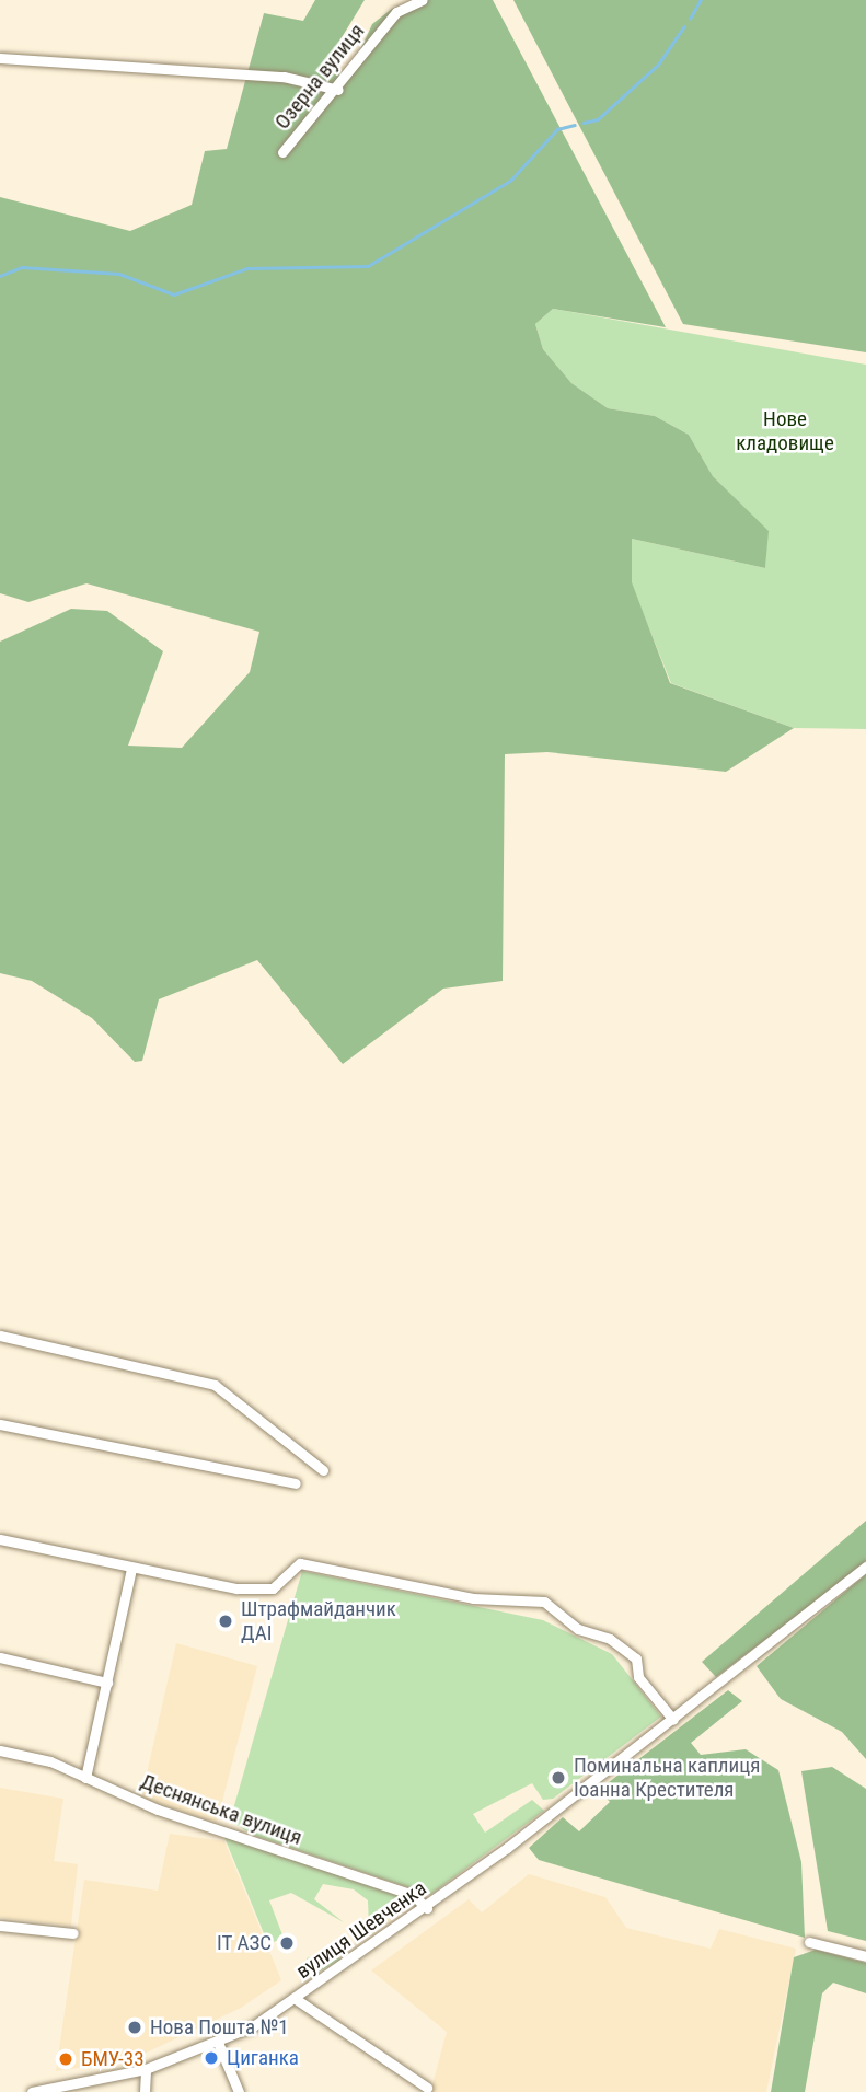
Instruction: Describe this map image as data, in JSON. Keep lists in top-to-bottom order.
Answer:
{
  "streets": {
    "street": ["Озерна вулиця", "Деснянська вулиця", "вулиця Шевченка"]
  },
  "crossings": [
    ["Деснянська вулиця", "вулиця Шевченка"]
  ],
  "parks": ["Нове кладовище"],
  "places": [
    "Штрафмайданчик ДАІ",
    "Поминальна каплиця Іоанна Крестителя",
    "ІТ АЗС",
    "Нова Пошта №1",
    "Циганка",
    "БМУ-33"
  ]
}
